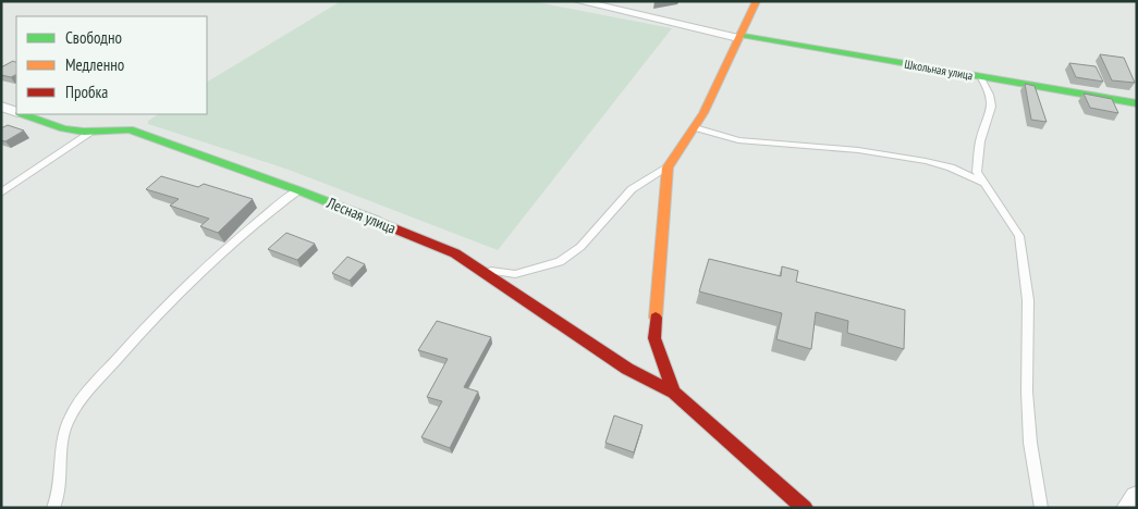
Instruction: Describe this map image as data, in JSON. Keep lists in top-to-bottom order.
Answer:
{
  "streets": {
    "street": ["Школьная улица", "Лесная улица"]
  },
  "legend": ["Свободно", "Медленно", "Пробка"]
}
